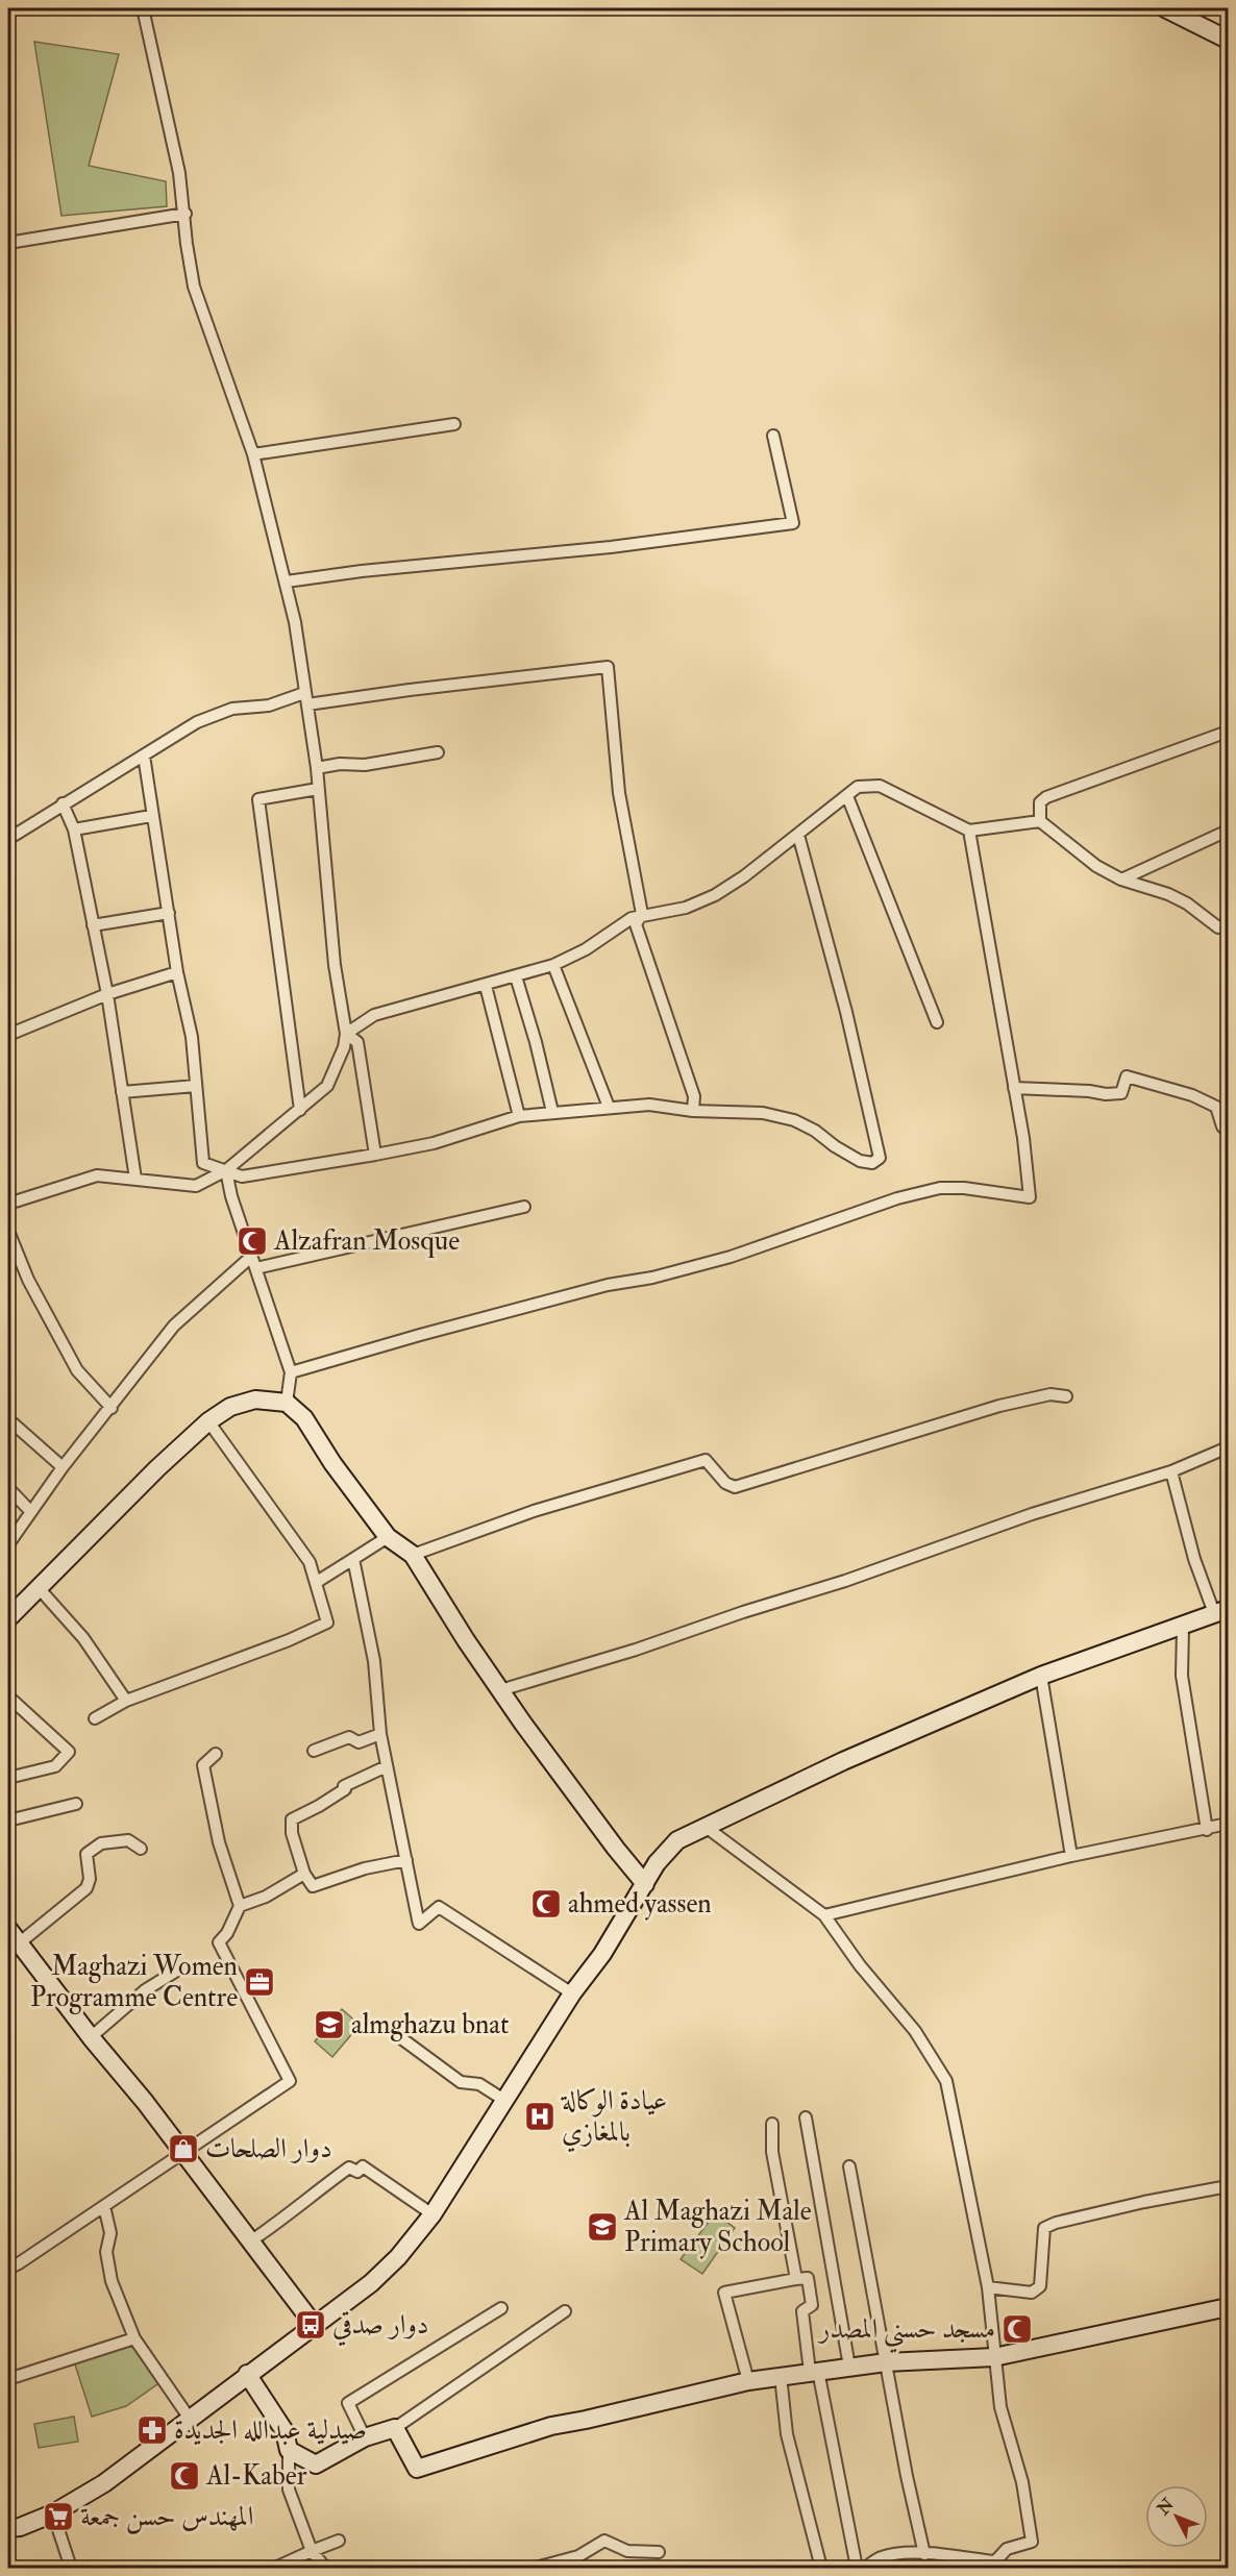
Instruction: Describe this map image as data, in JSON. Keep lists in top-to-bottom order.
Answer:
{
  "places": {
    "mosque": [
      "Alzafran Mosque",
      "ahmed yassen",
      "مسجد حسني المصدر",
      "Al-Kaber"
    ],
    "office": ["Maghazi Women Programme Centre"],
    "school or university": ["almghazu bnat", "Al Maghazi Male Primary School"],
    "hospital": ["عيادة الوكالة بالمغازي"],
    "shop": ["دوار الصلحات"],
    "bus stop": ["دوار صدقي"],
    "pharmacy": ["صيدلية عبدالله الجديدة"],
    "supermarket": ["المهندس حسن جمعة"]
  },
  "north": "top left"
}
